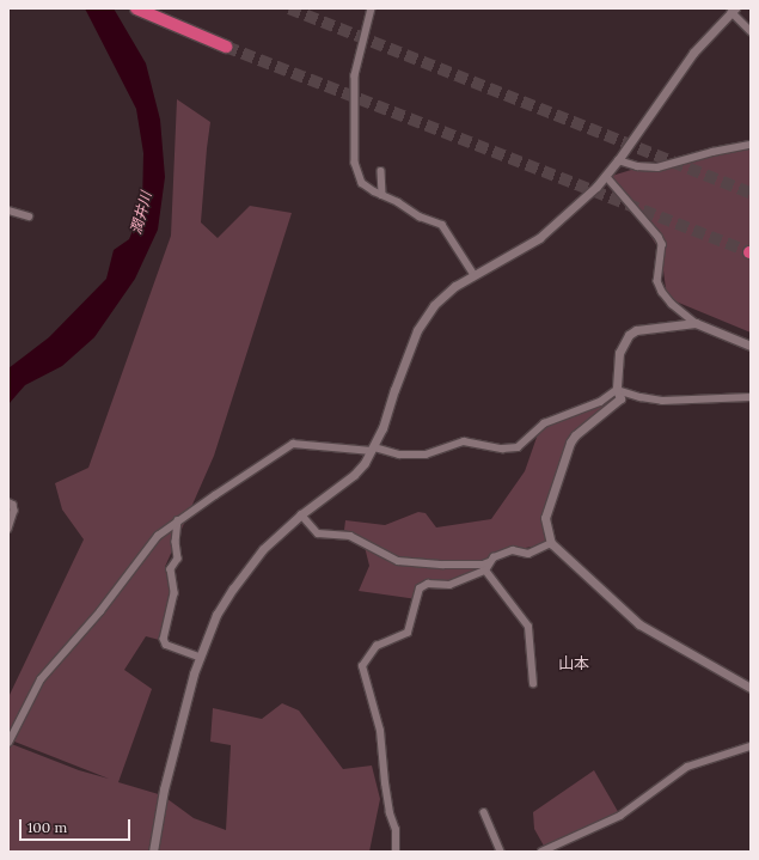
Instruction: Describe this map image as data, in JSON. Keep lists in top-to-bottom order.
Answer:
{
  "districts": ["山本"],
  "water": ["潤井川"],
  "scale_bar": "100 m"
}
